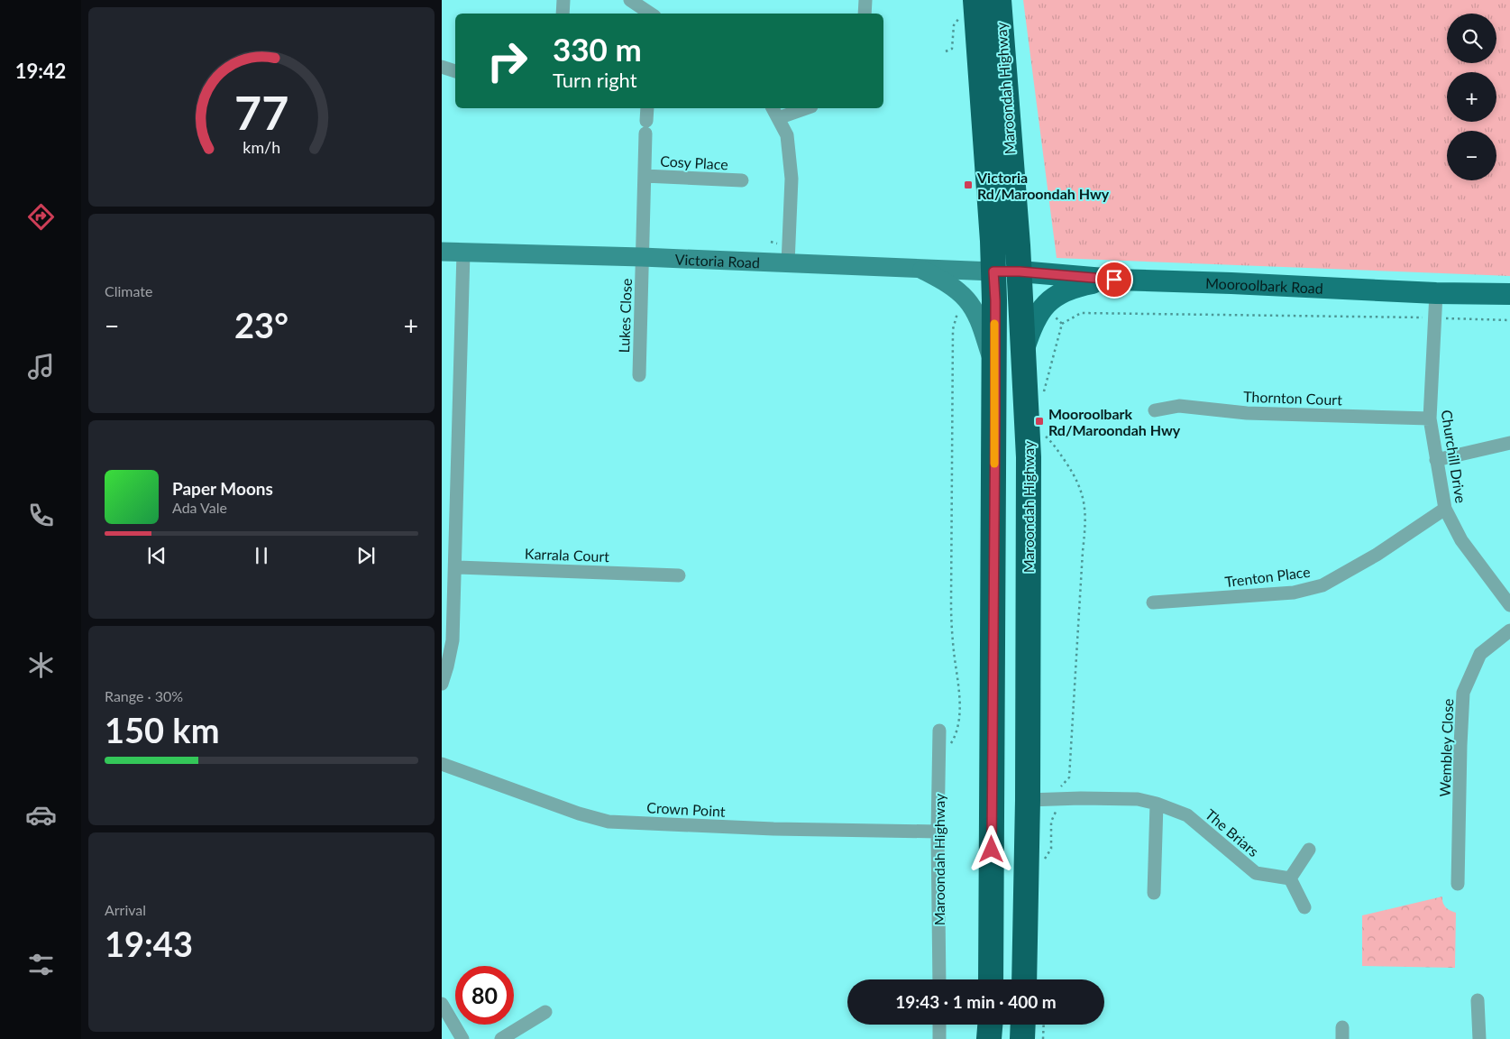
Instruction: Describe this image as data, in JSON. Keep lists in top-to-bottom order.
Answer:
{
  "streets": {
    "highway": ["Maroondah Highway"],
    "main road": ["Victoria Road", "Mooroolbark Road"],
    "street": [
      "Cosy Place",
      "Lukes Close",
      "Thornton Court",
      "Churchill Drive",
      "Karrala Court",
      "Trenton Place",
      "Wembley Close",
      "Crown Point",
      "The Briars"
    ]
  },
  "crossings": [
    ["Maroondah Highway", "Victoria Road"],
    ["Maroondah Highway", "Mooroolbark Road"],
    ["Maroondah Highway", "Crown Point"],
    ["Maroondah Highway", "The Briars"],
    ["Cosy Place", "Victoria Road"],
    ["Cosy Place", "Lukes Close"],
    ["Victoria Road", "Lukes Close"],
    ["Mooroolbark Road", "Churchill Drive"],
    ["Thornton Court", "Churchill Drive"],
    ["Churchill Drive", "Trenton Place"]
  ],
  "places": {
    "transit": ["Victoria Rd/Maroondah Hwy", "Mooroolbark Rd/Maroondah Hwy"]
  },
  "page": {
    "tabs": "19:42",
    "map_buttons": ["+", "−"],
    "turn": ["330 m", "Turn right"],
    "tile": [
      "Climate",
      ["Range · 30%", "150 km"],
      ["Arrival", "19:43"]
    ],
    "heat": ["−", "23°", "+"],
    "song": ["Paper Moons", "Ada Vale"],
    "limit": "80",
    "trip": "19:43 · 1 min · 400 m",
    "gauge": ["77", "km/h"]
  }
}
